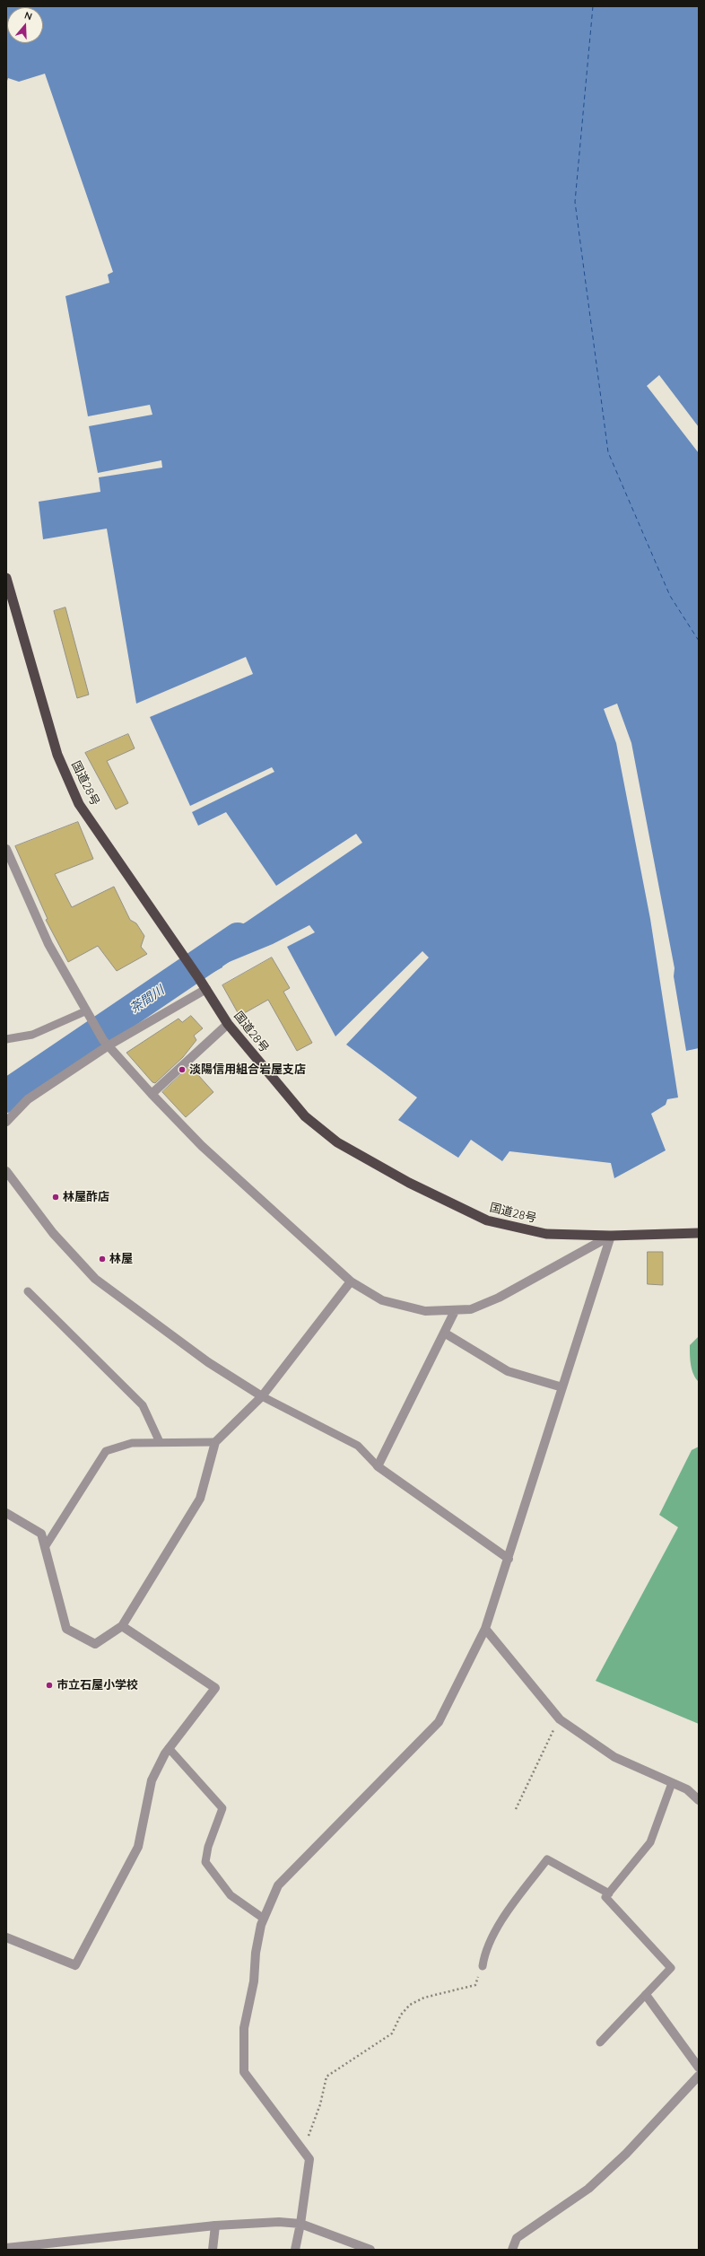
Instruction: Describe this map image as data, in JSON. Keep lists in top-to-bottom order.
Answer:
{
  "streets": {
    "highway": ["国道28号"]
  },
  "water": ["茶間川"],
  "places": [
    "淡陽信用組合岩屋支店",
    "林屋酢店",
    "林屋",
    "市立石屋小学校"
  ],
  "north": "top"
}
